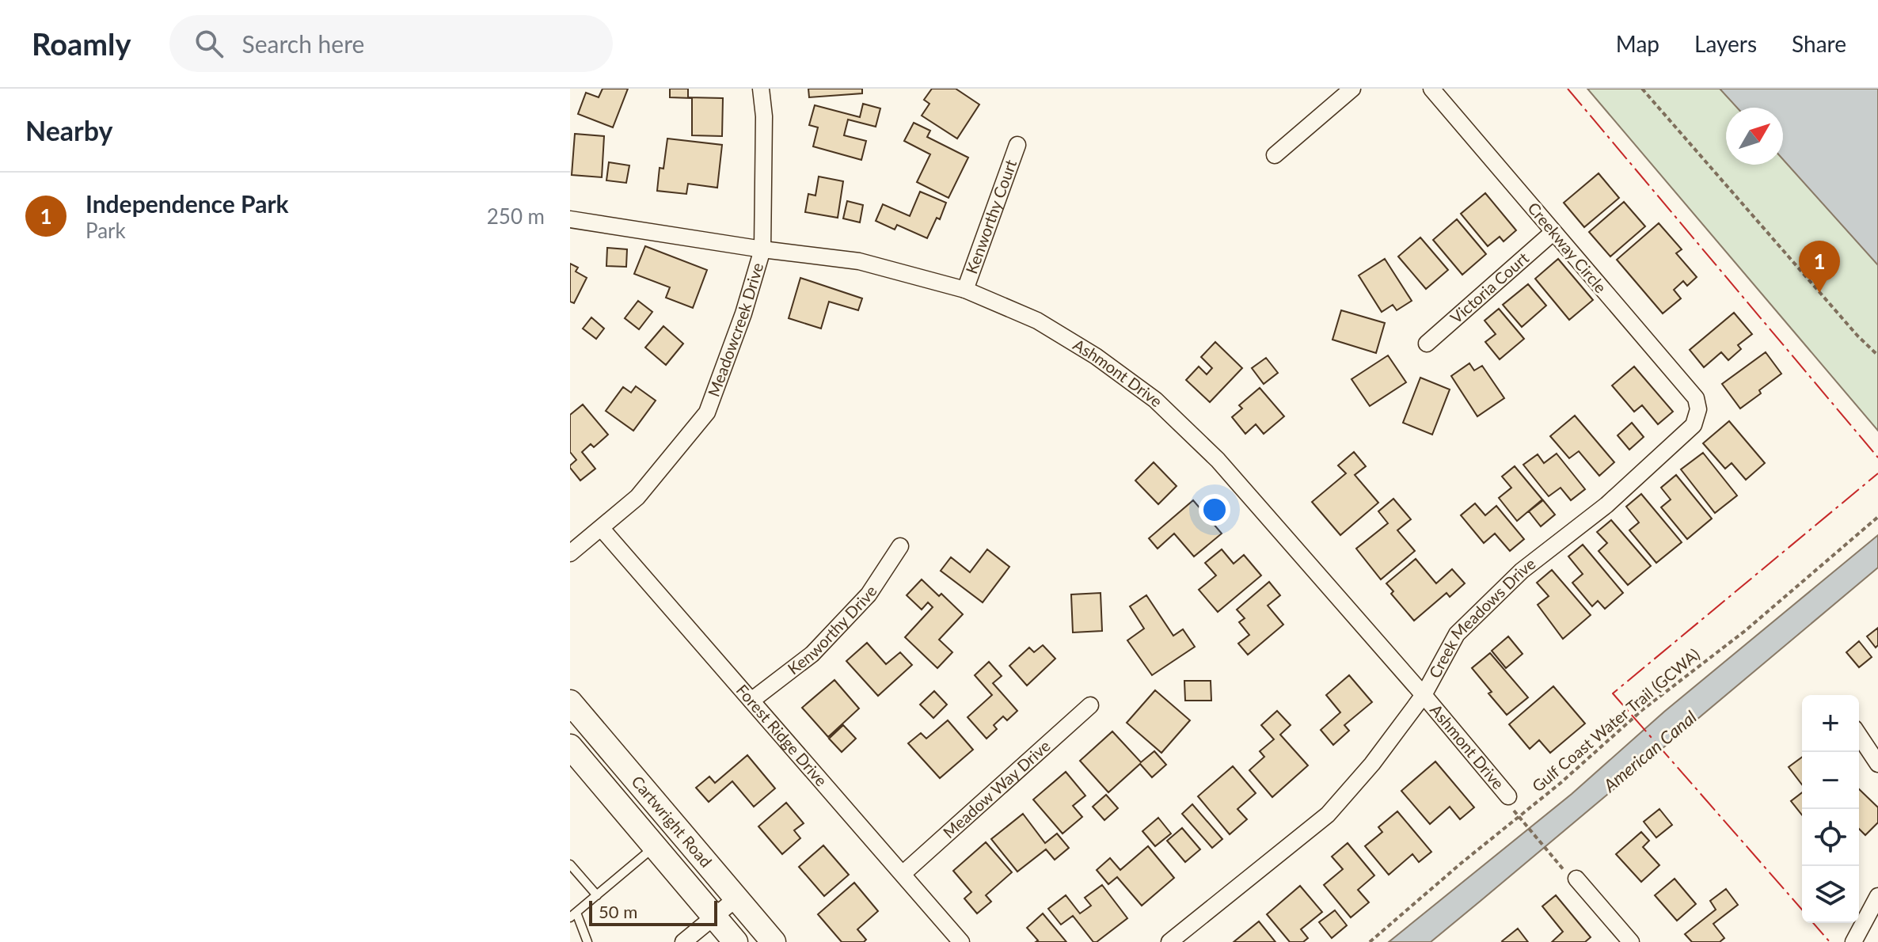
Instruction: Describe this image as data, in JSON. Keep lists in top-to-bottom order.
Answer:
{
  "streets": {
    "main road": ["Cartwright Road"],
    "street": [
      "Kenworthy Court",
      "Creekway Circle",
      "Victoria Court",
      "Meadowcreek Drive",
      "Ashmont Drive",
      "Creek Meadows Drive",
      "Kenworthy Drive",
      "Forest Ridge Drive",
      "Meadow Way Drive"
    ],
    "path": ["Gulf Coast Water Trail (GCWA)"]
  },
  "crossings": [
    ["Kenworthy Court", "Ashmont Drive"],
    ["Creekway Circle", "Victoria Court"],
    ["Creekway Circle", "Creek Meadows Drive"],
    ["Meadowcreek Drive", "Ashmont Drive"],
    ["Meadowcreek Drive", "Forest Ridge Drive"],
    ["Ashmont Drive", "Creek Meadows Drive"],
    ["Kenworthy Drive", "Forest Ridge Drive"],
    ["Forest Ridge Drive", "Meadow Way Drive"]
  ],
  "water": ["American Canal"],
  "scale_bar": "50 m",
  "north": "top right",
  "page": {
    "header": "Roamly",
    "search": "Search here",
    "nav": ["Map", "Layers", "Share"],
    "heading": "Nearby",
    "list": [
      {
        "mark": "1",
        "name": "Independence Park",
        "note": "Park",
        "value": "250 m"
      }
    ],
    "pins": "1",
    "map_buttons": ["+", "−"],
    "scale": "50 m"
  }
}
